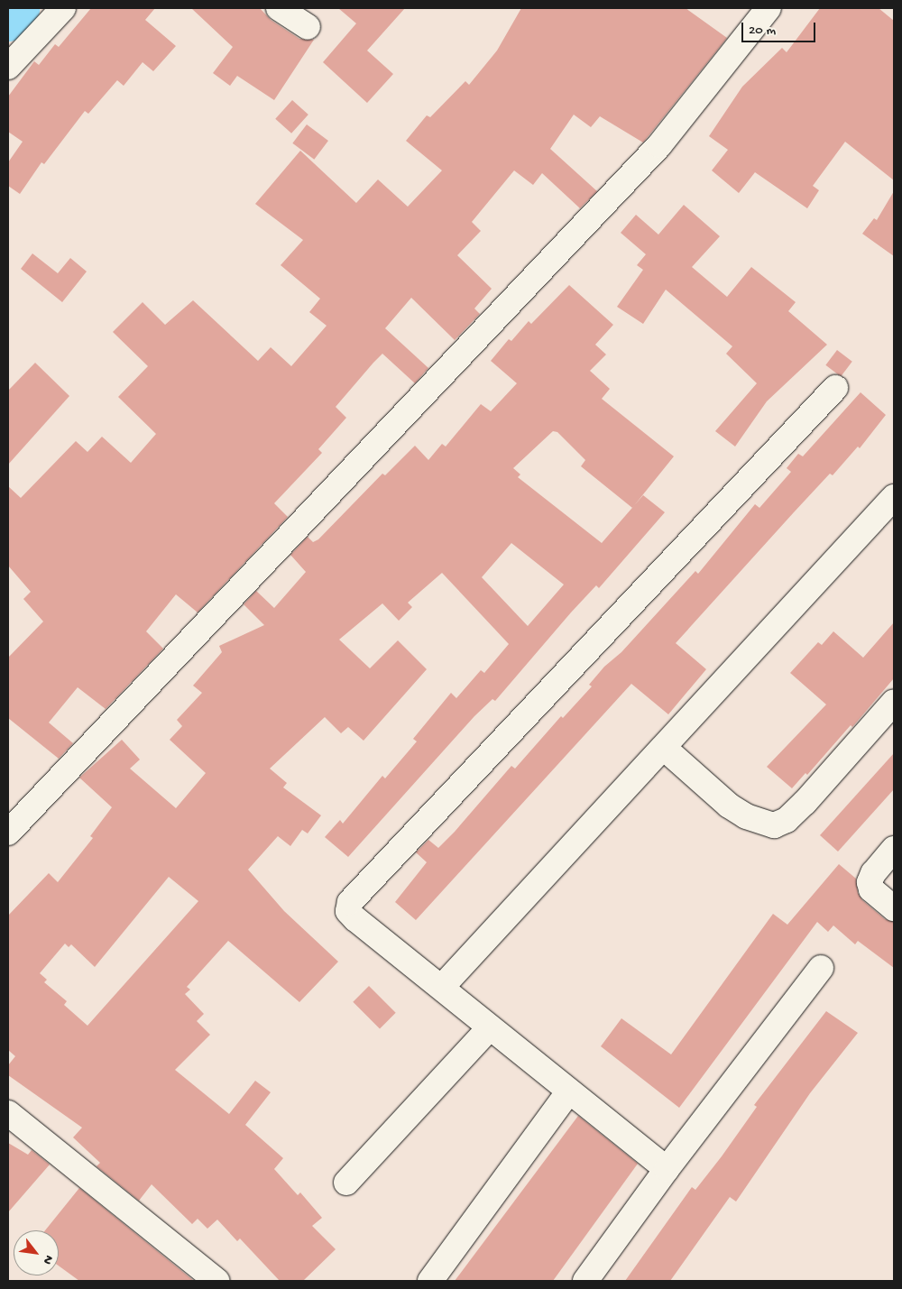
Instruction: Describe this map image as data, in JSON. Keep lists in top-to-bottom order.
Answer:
{
  "scale_bar": "20 m",
  "north": "bottom right"
}
